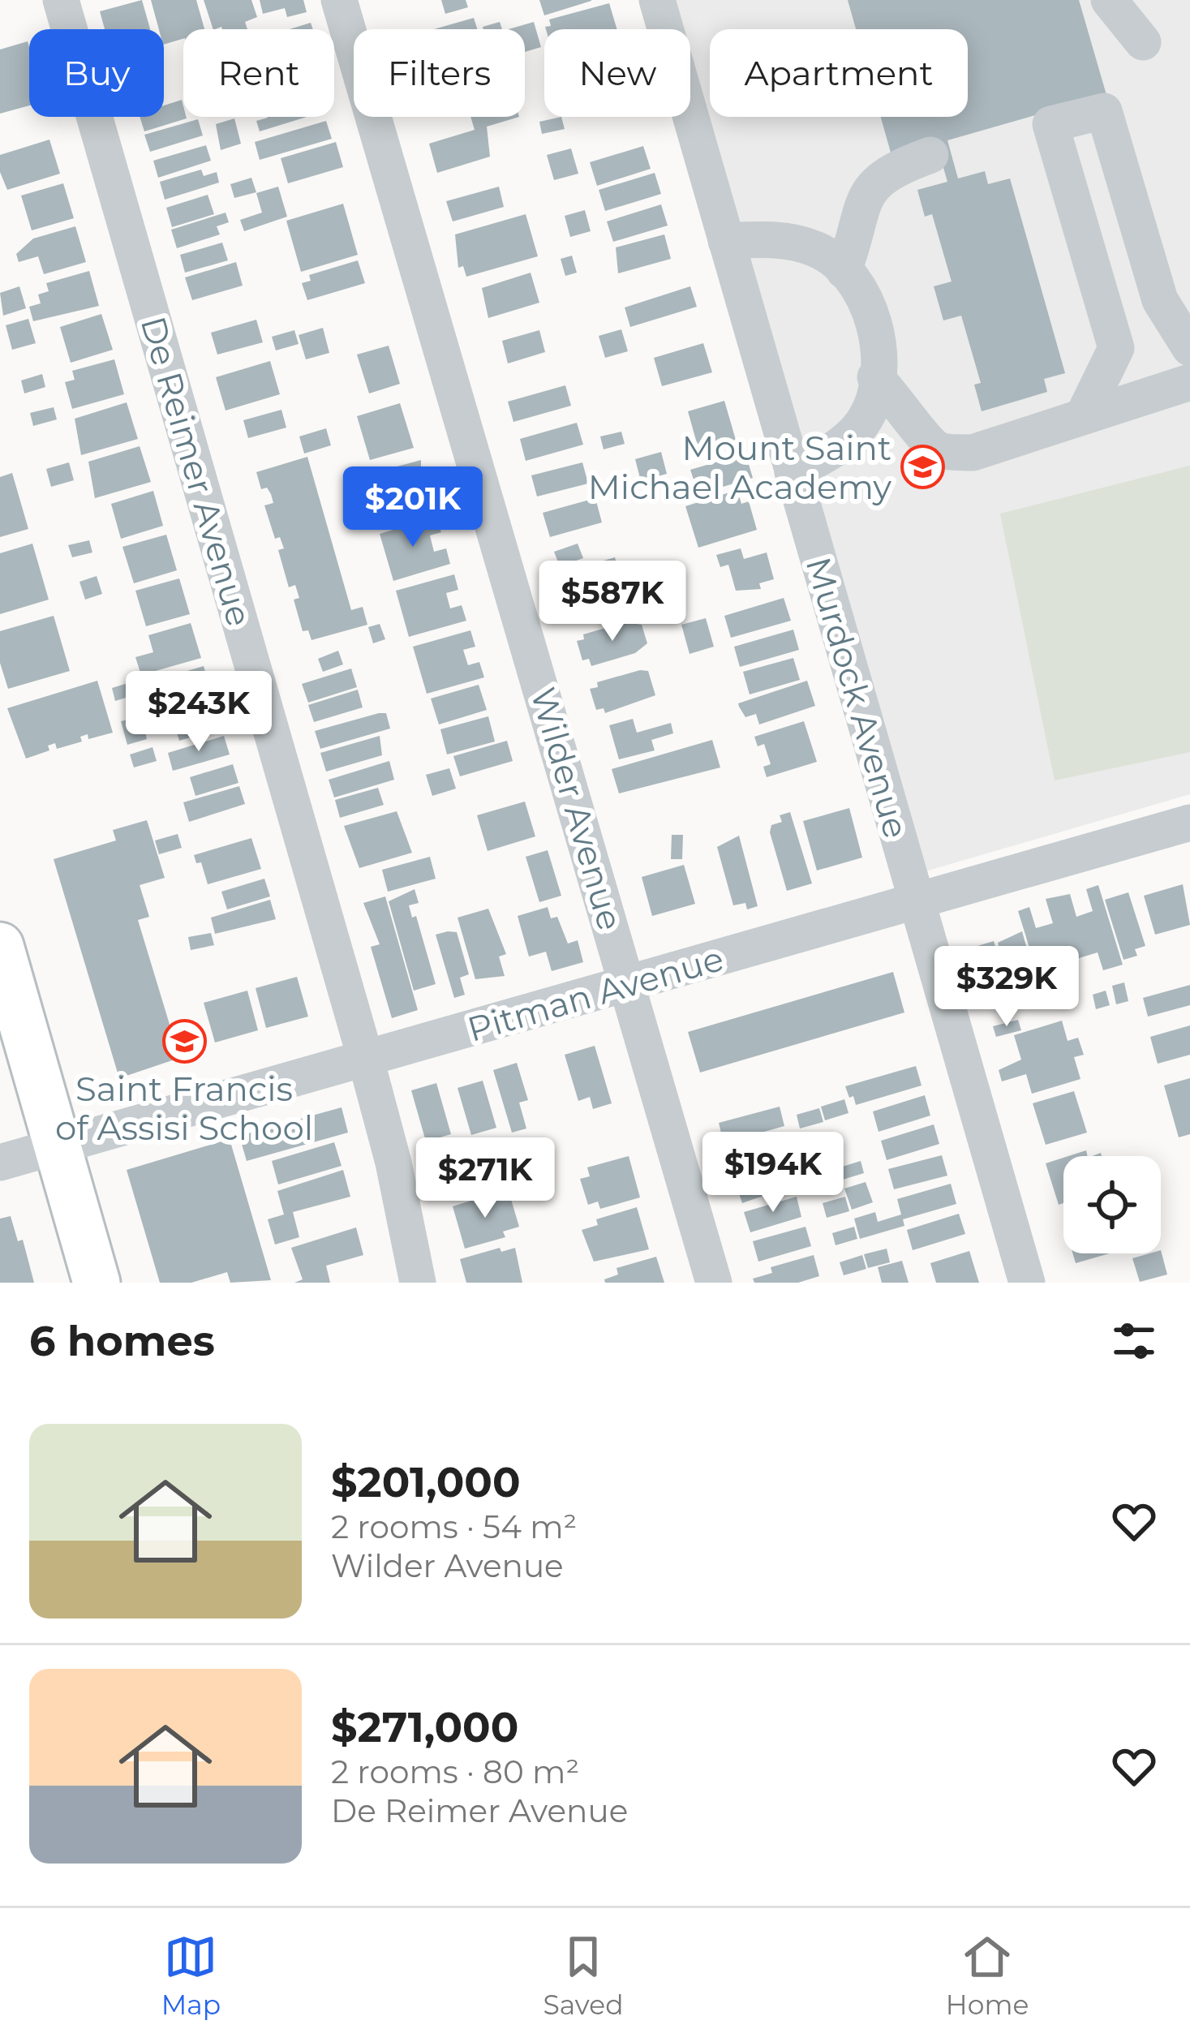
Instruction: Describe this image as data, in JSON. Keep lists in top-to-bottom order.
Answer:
{
  "streets": {
    "street": [
      "De Reimer Avenue",
      "Murdock Avenue",
      "Wilder Avenue",
      "Pitman Avenue"
    ]
  },
  "crossings": [
    ["De Reimer Avenue", "Pitman Avenue"],
    ["Murdock Avenue", "Pitman Avenue"],
    ["Wilder Avenue", "Pitman Avenue"]
  ],
  "places": {
    "school or university": ["Mount Saint Michael Academy", "Saint Francis of Assisi School"]
  },
  "page": {
    "chip": [
      "Buy",
      "Rent",
      "Filters",
      "New",
      "Apartment"
    ],
    "price": [
      "$201K",
      "$587K",
      "$243K",
      "$329K",
      "$194K",
      "$271K"
    ],
    "heading": "6 homes",
    "list": [
      {
        "name": "$201,000",
        "note": "2 rooms · 54 m² · Wilder Avenue"
      },
      {
        "name": "$271,000",
        "note": "2 rooms · 80 m² · De Reimer Avenue"
      }
    ],
    "tabs": ["Map", "Saved", "Home"]
  }
}
